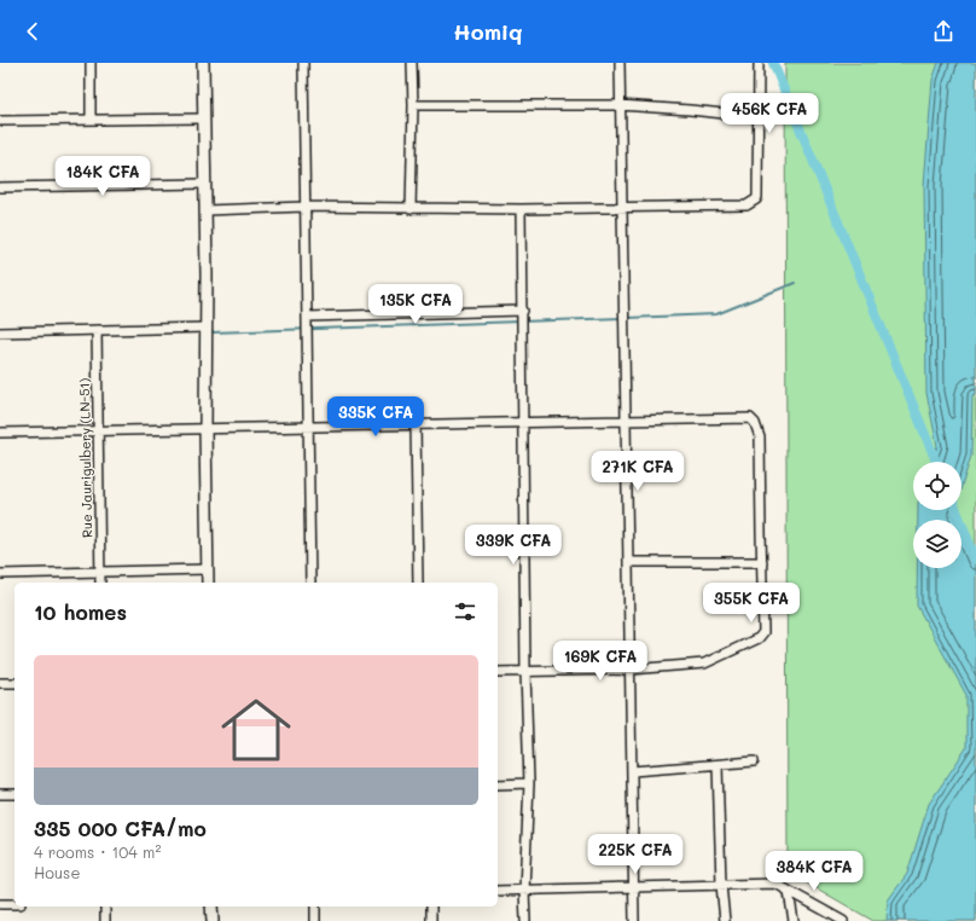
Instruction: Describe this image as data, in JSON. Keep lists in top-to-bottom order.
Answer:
{
  "streets": {
    "street": ["Rue Jaurigulbery (LN-51)"]
  },
  "page": {
    "header": "Homiq",
    "price": [
      "456K CFA",
      "184K CFA",
      "135K CFA",
      "335K CFA",
      "271K CFA",
      "339K CFA",
      "355K CFA",
      "169K CFA",
      "225K CFA",
      "384K CFA"
    ],
    "heading": "10 homes",
    "list": [
      {
        "name": "335 000 CFA/mo",
        "note": "4 rooms · 104 m² · House"
      }
    ]
  }
}
